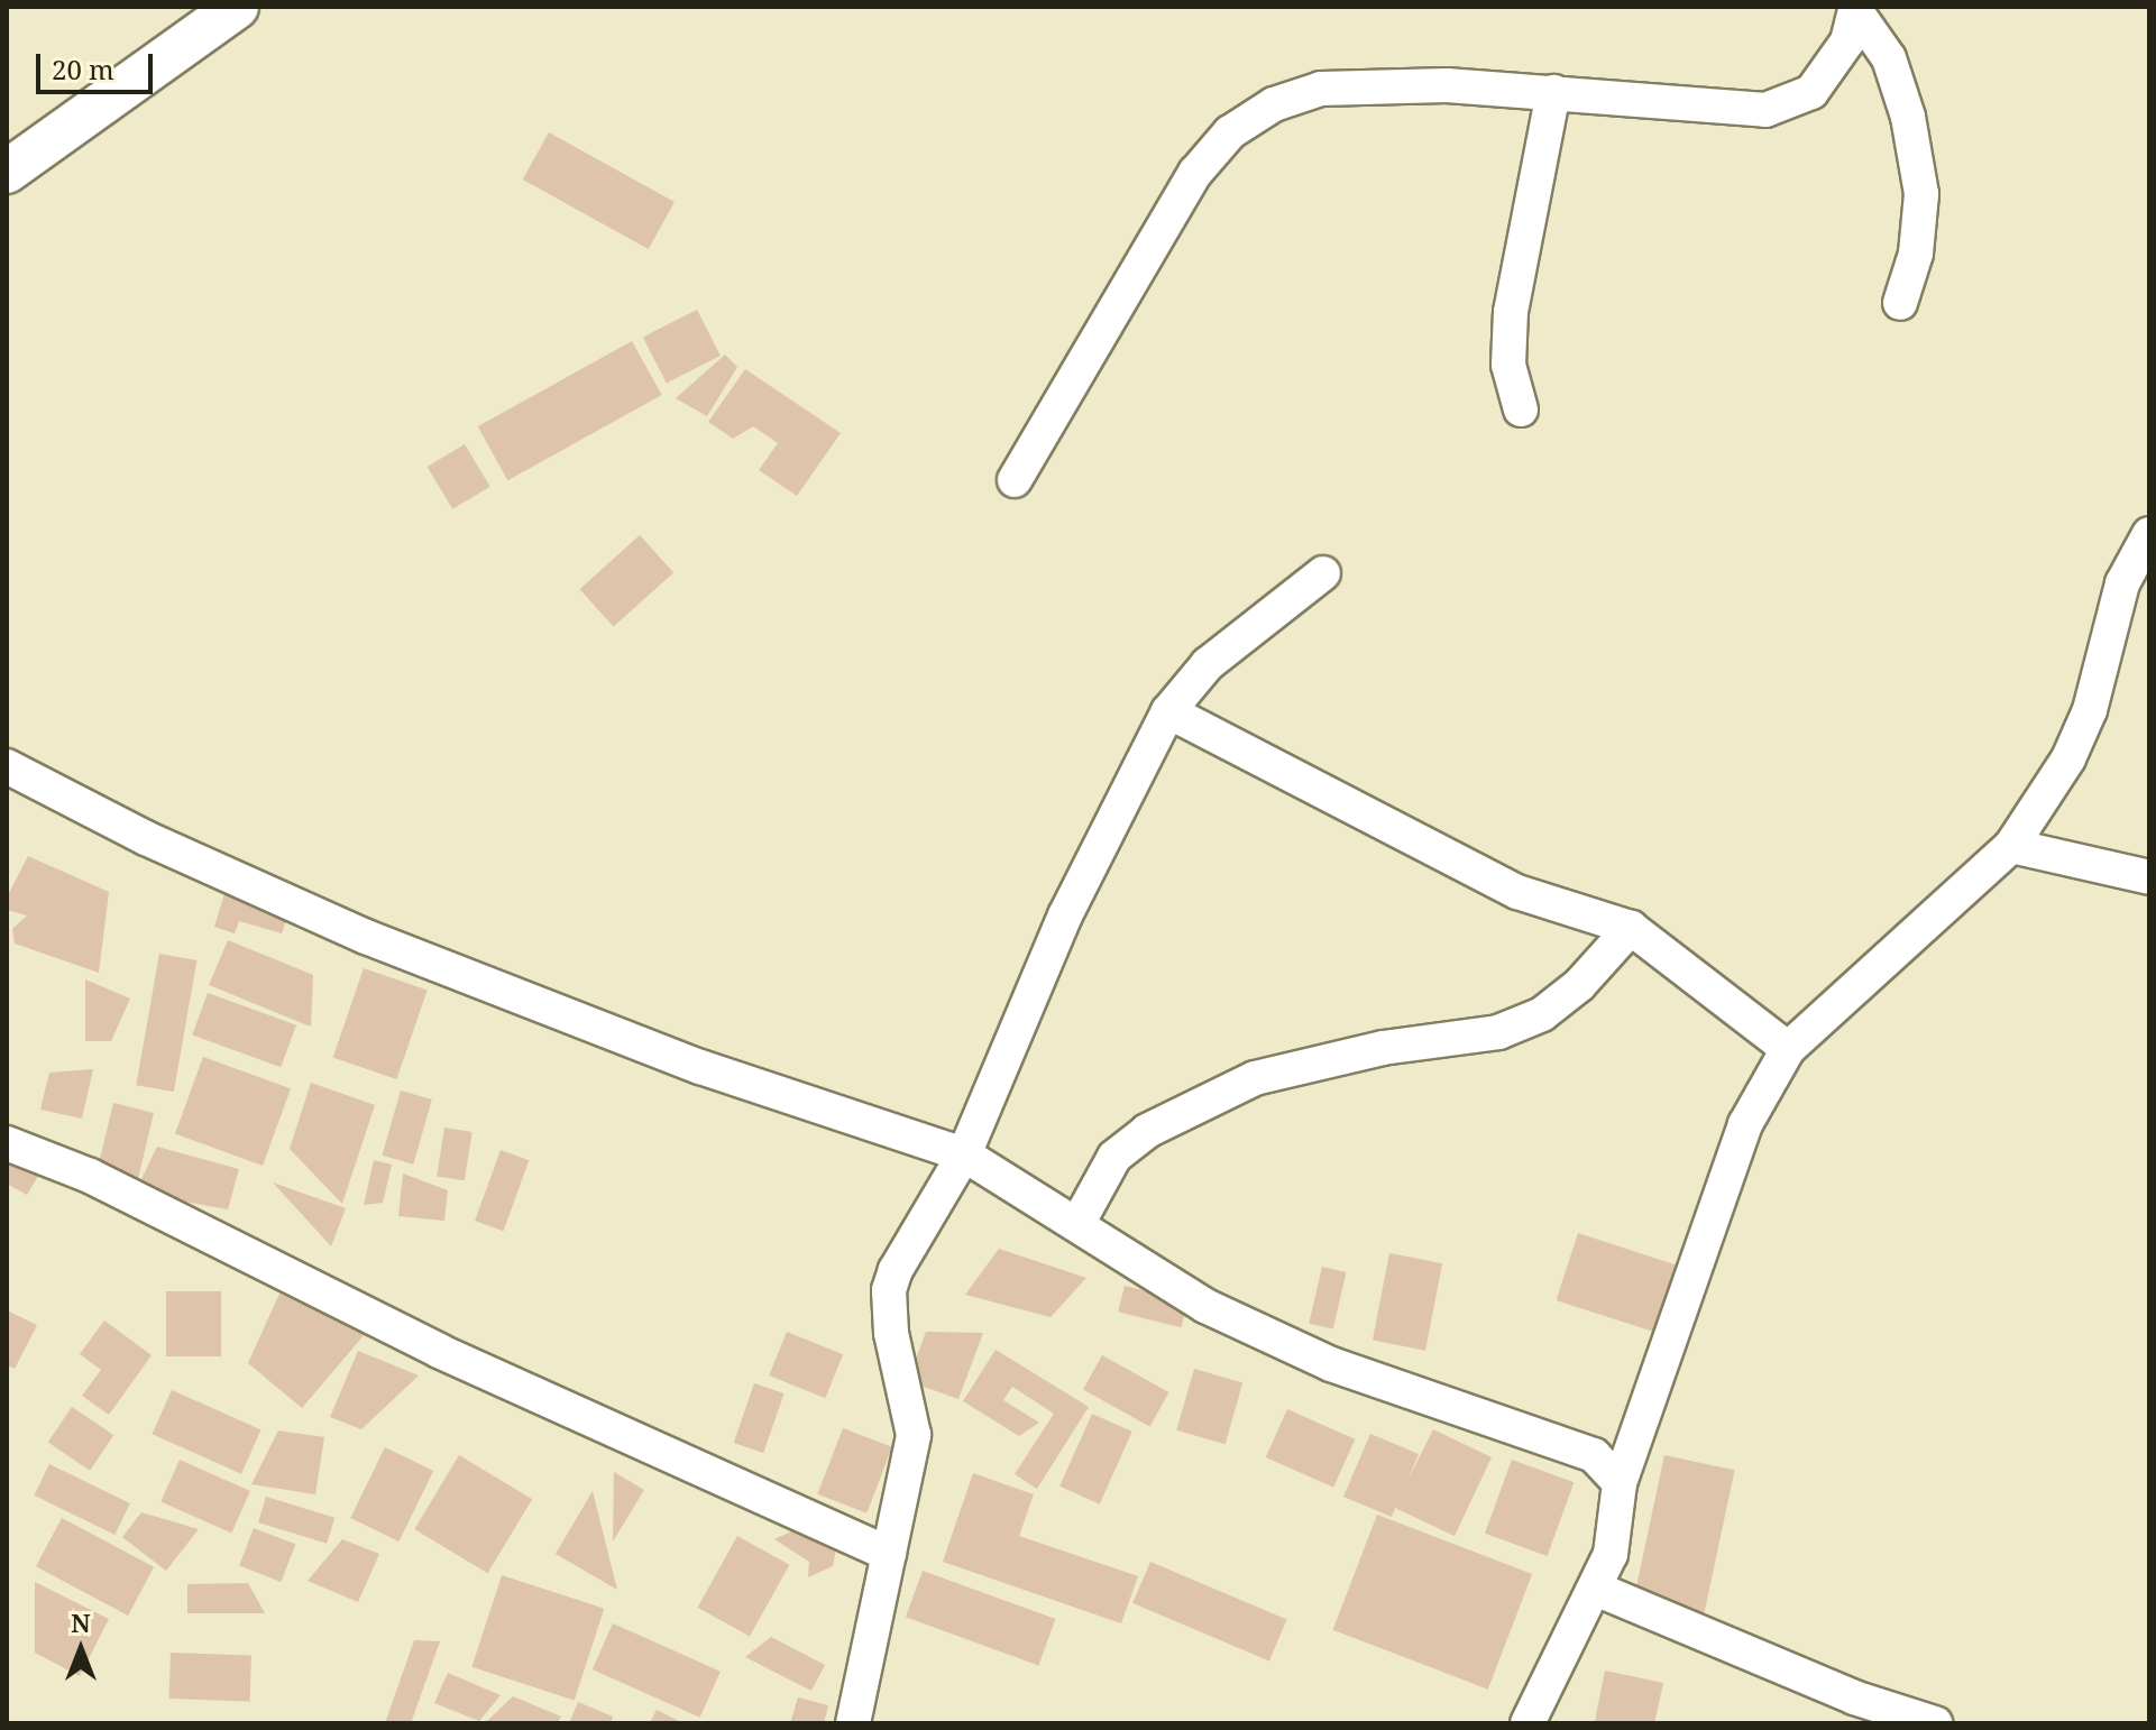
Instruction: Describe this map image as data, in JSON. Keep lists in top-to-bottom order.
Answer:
{
  "scale_bar": "20 m",
  "north": "top"
}
